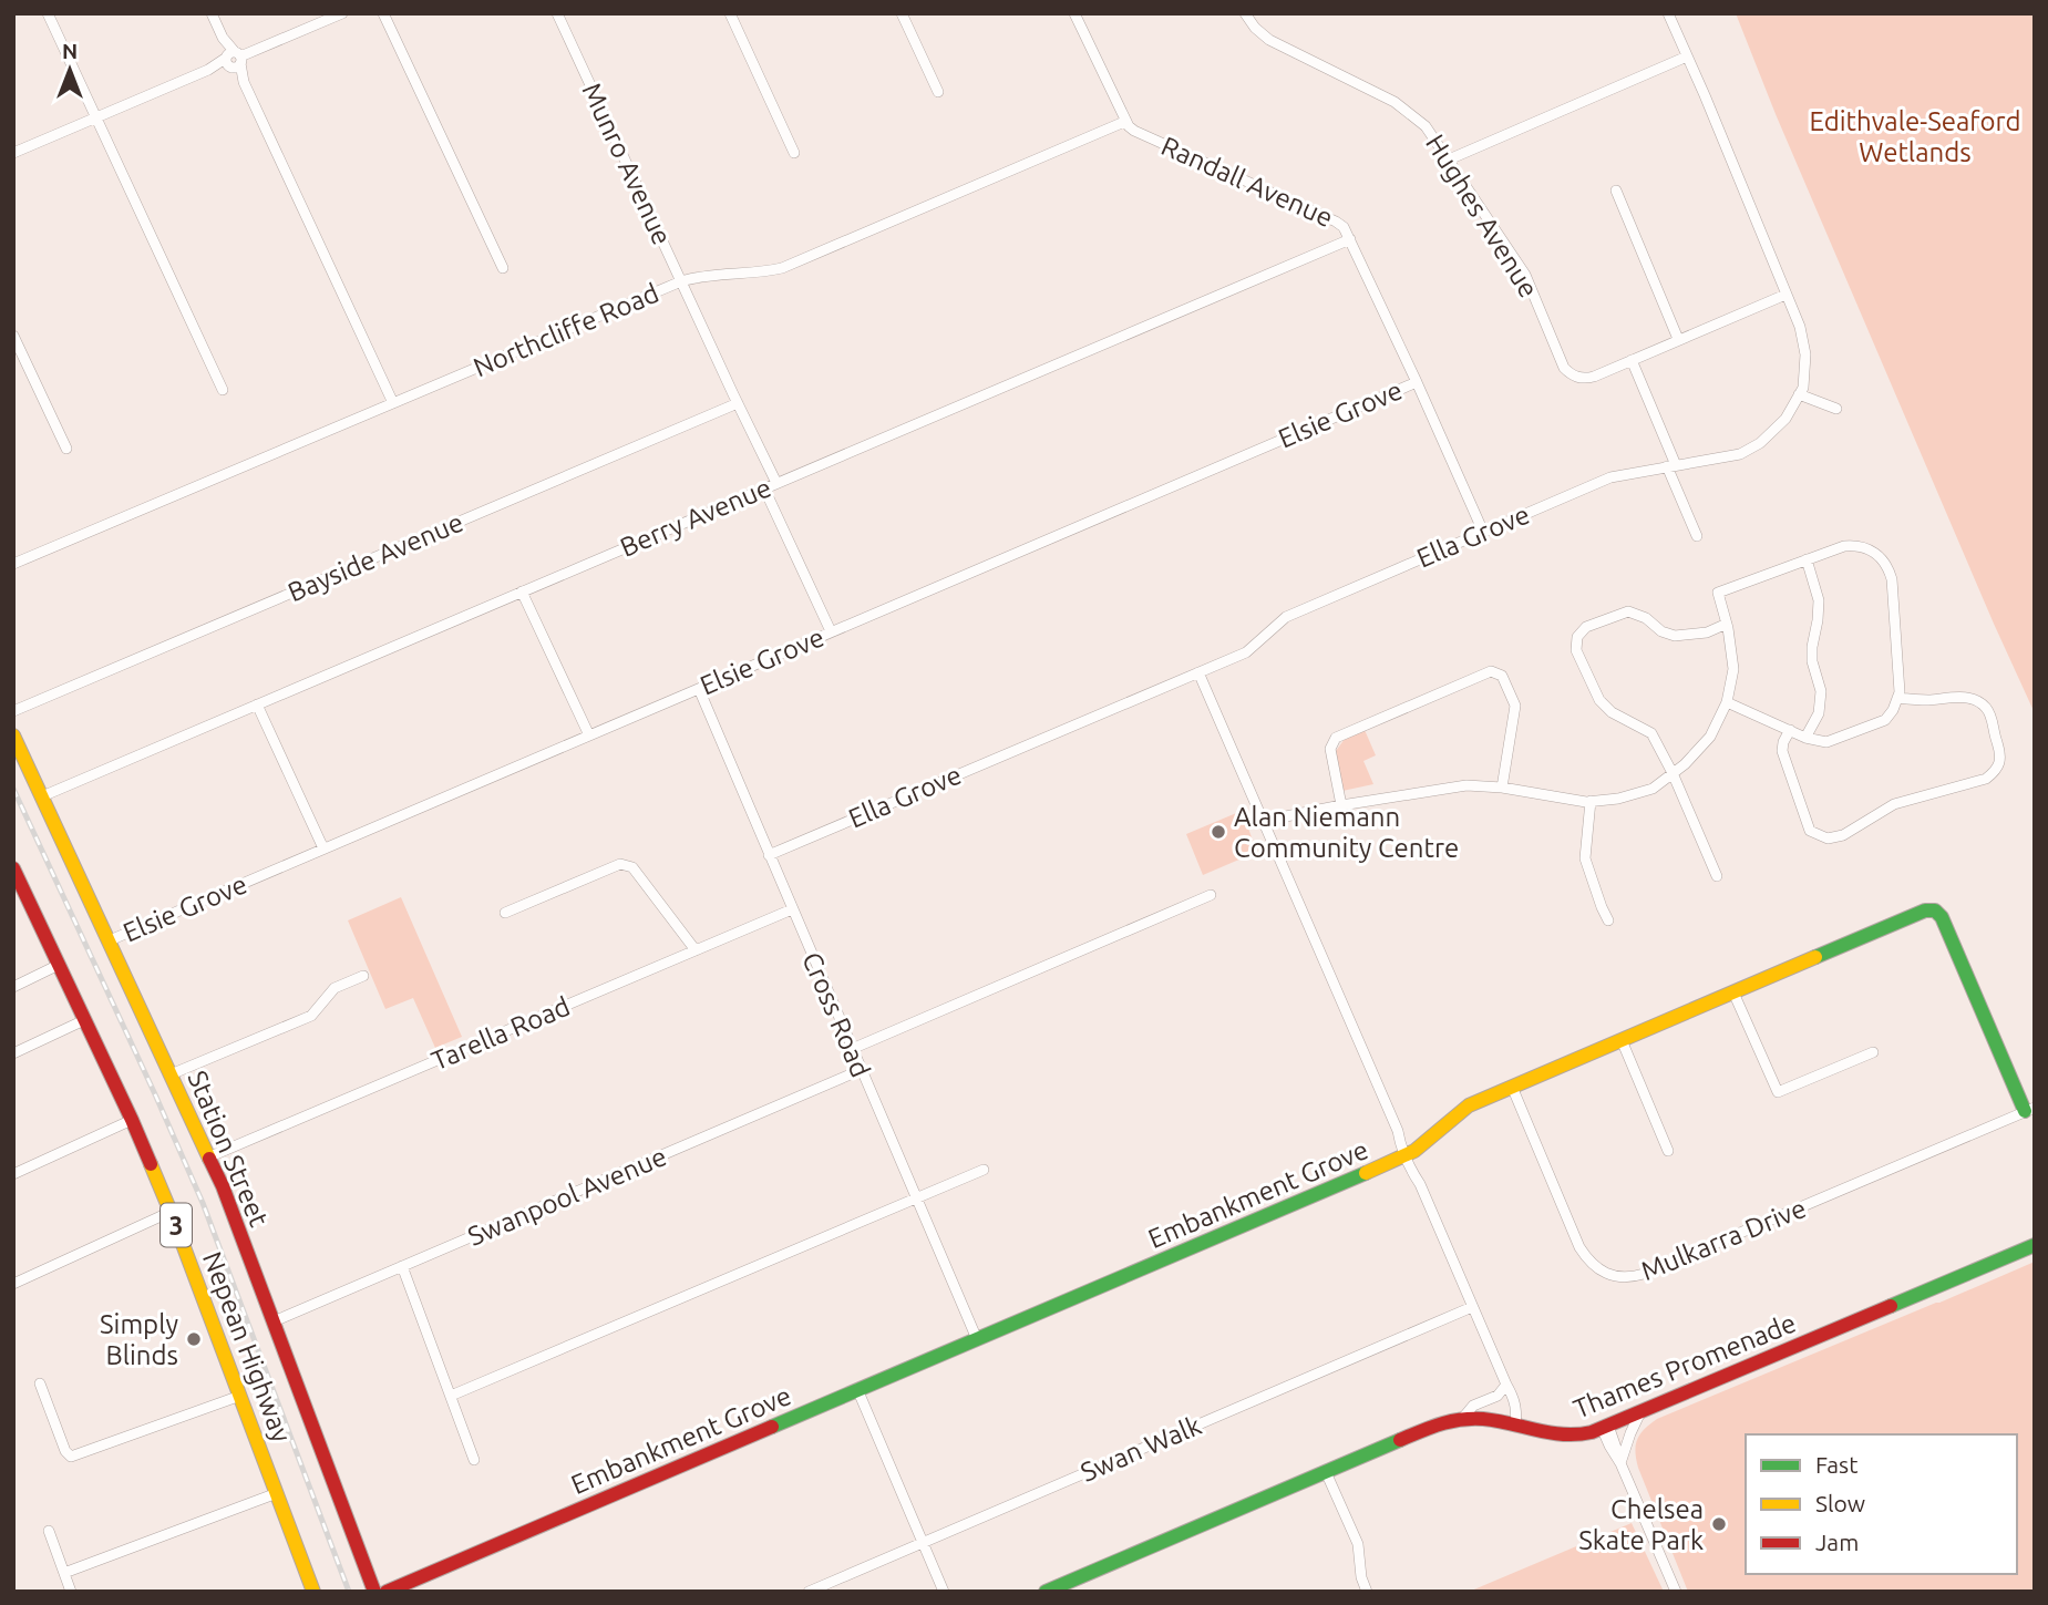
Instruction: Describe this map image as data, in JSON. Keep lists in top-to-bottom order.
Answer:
{
  "streets": {
    "main road": [
      "Station Street",
      "Embankment Grove",
      "3",
      "Nepean Highway",
      "Thames Promenade"
    ],
    "street": [
      "Munro Avenue",
      "Randall Avenue",
      "Hughes Avenue",
      "Northcliffe Road",
      "Elsie Grove",
      "Berry Avenue",
      "Ella Grove",
      "Bayside Avenue",
      "Cross Road",
      "Tarella Road",
      "Swanpool Avenue",
      "Mulkarra Drive",
      "Swan Walk"
    ]
  },
  "crossings": [
    ["Munro Avenue", "Northcliffe Road"],
    ["Munro Avenue", "Berry Avenue"],
    ["Munro Avenue", "Bayside Avenue"],
    ["Randall Avenue", "Northcliffe Road"],
    ["Randall Avenue", "Elsie Grove"],
    ["Randall Avenue", "Berry Avenue"],
    ["Randall Avenue", "Ella Grove"],
    ["Hughes Avenue", "Ella Grove"],
    ["Elsie Grove", "Cross Road"],
    ["Elsie Grove", "Station Street"],
    ["Berry Avenue", "Station Street"],
    ["Ella Grove", "Cross Road"],
    ["Cross Road", "Tarella Road"],
    ["Cross Road", "Embankment Grove"],
    ["Cross Road", "Swanpool Avenue"],
    ["Tarella Road", "Station Street"],
    ["Station Street", "Swanpool Avenue"],
    ["Embankment Grove", "Mulkarra Drive"]
  ],
  "parks": ["Edithvale-Seaford Wetlands"],
  "places": ["Alan Niemann Community Centre", "Simply Blinds", "Chelsea Skate Park"],
  "legend": ["Fast", "Slow", "Jam"],
  "north": "top"
}
